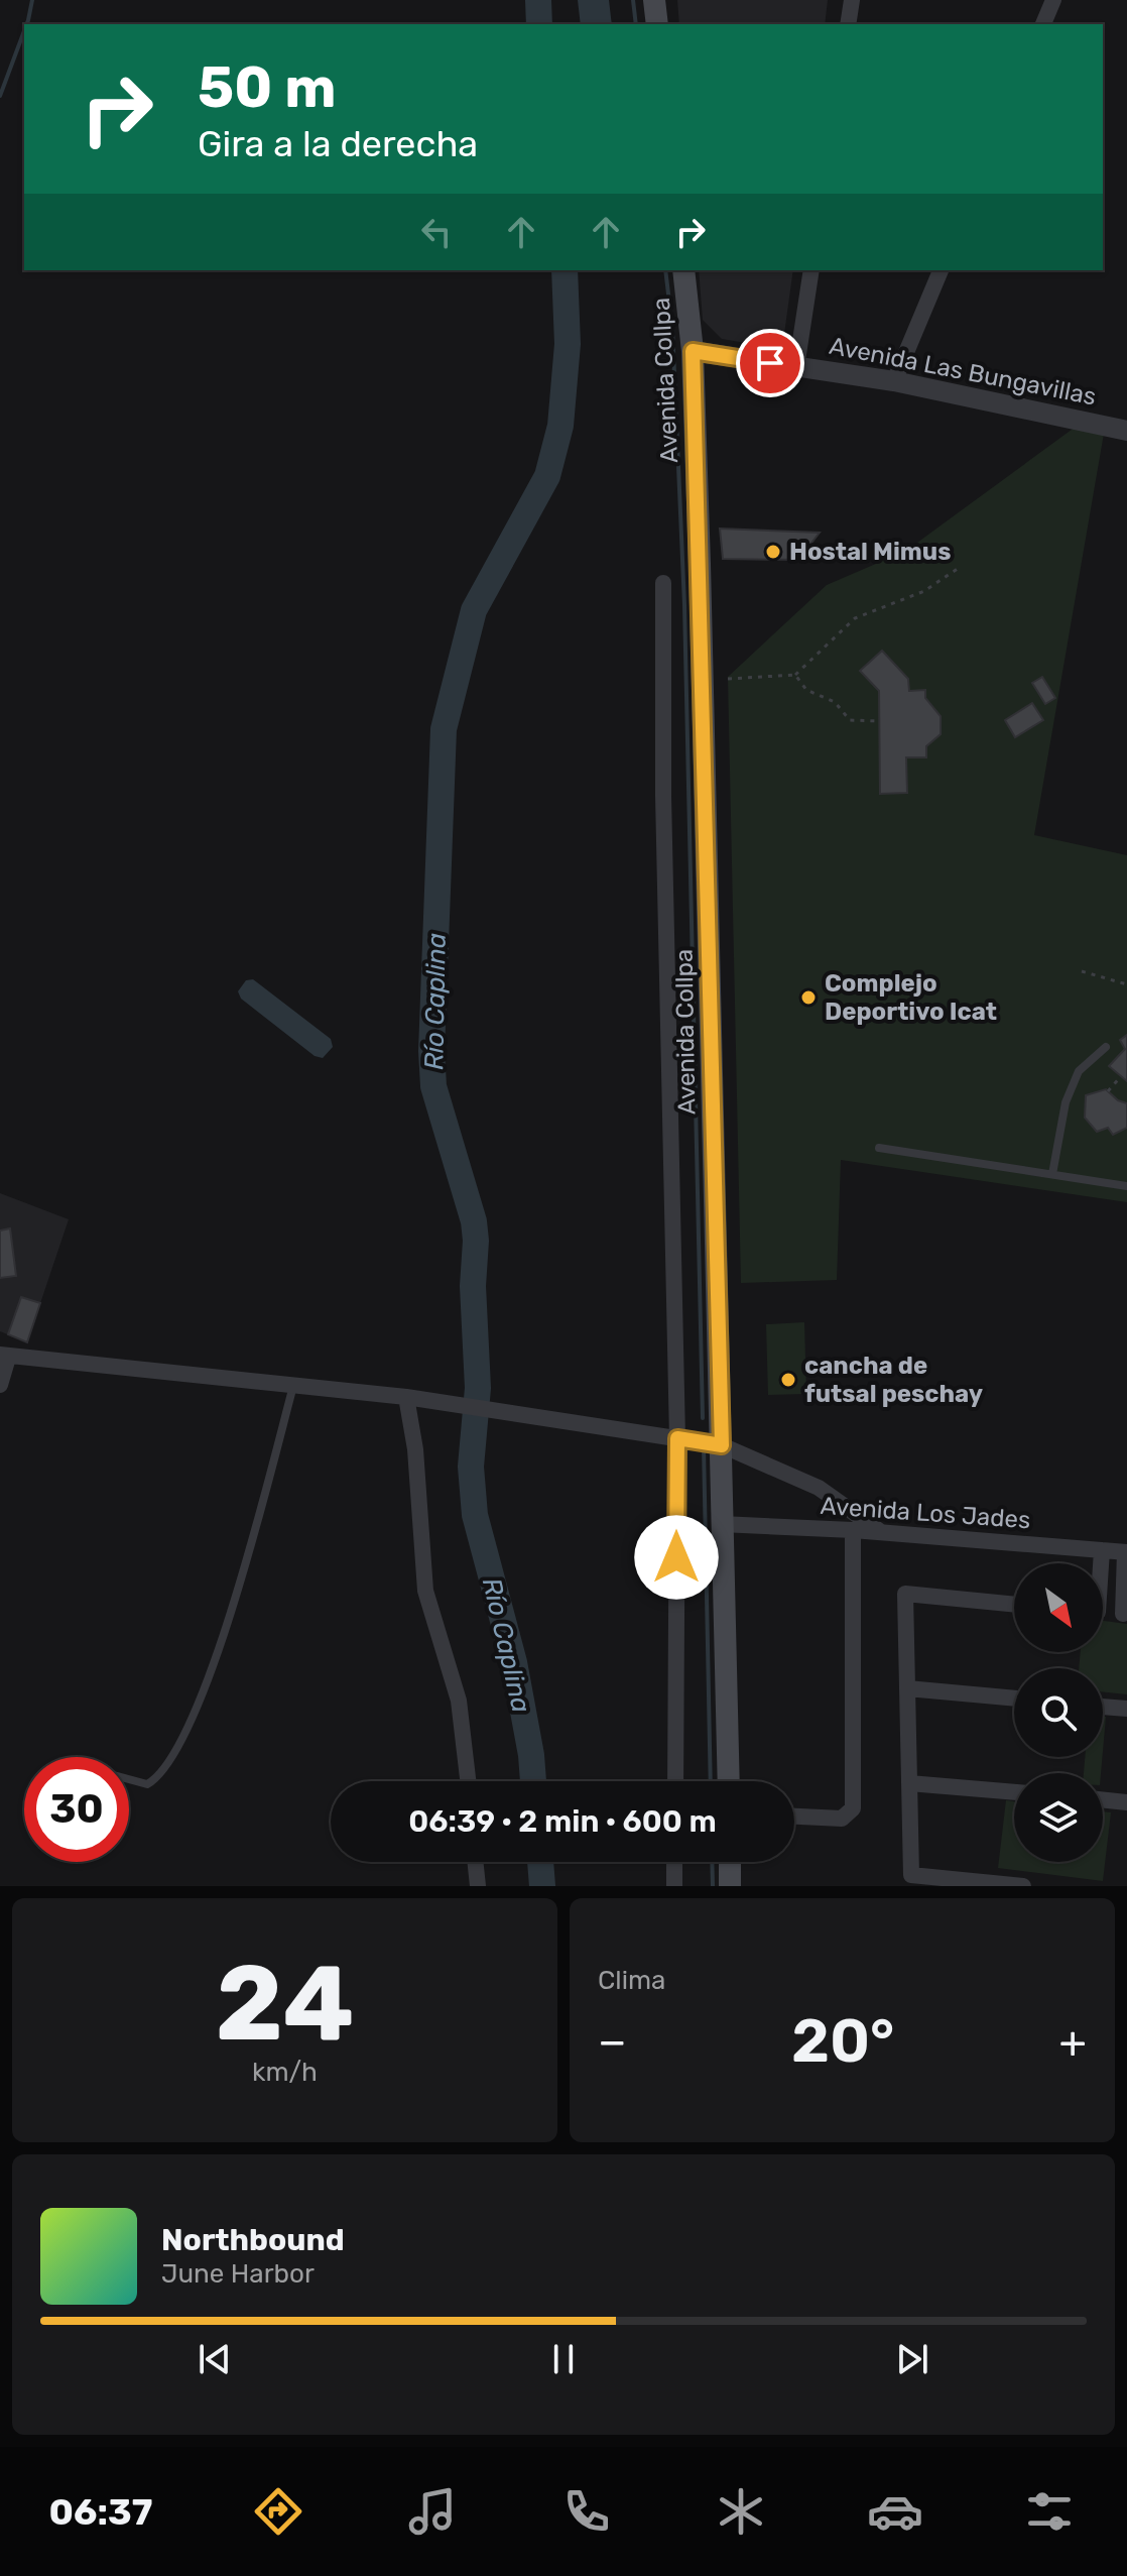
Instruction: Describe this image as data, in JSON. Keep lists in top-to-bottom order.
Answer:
{
  "streets": {
    "main road": ["Avenida Collpa"],
    "street": ["Avenida Las Bungavillas", "Avenida Los Jades"]
  },
  "crossings": [
    ["Avenida Las Bungavillas", "Avenida Collpa"],
    ["Avenida Collpa", "Avenida Los Jades"]
  ],
  "water": ["Río Caplina"],
  "places": ["Hostal Mimus", "Complejo Deportivo Icat", "cancha de futsal peschay"],
  "north": "bottom right",
  "page": {
    "turn": ["50 m", "Gira a la derecha"],
    "limit": "30",
    "trip": "06:39 · 2 min · 600 m",
    "tile": [
      ["24", "km/h"],
      "Clima"
    ],
    "heat": ["−", "20°", "+"],
    "song": ["Northbound", "June Harbor"],
    "tabs": "06:37"
  }
}
